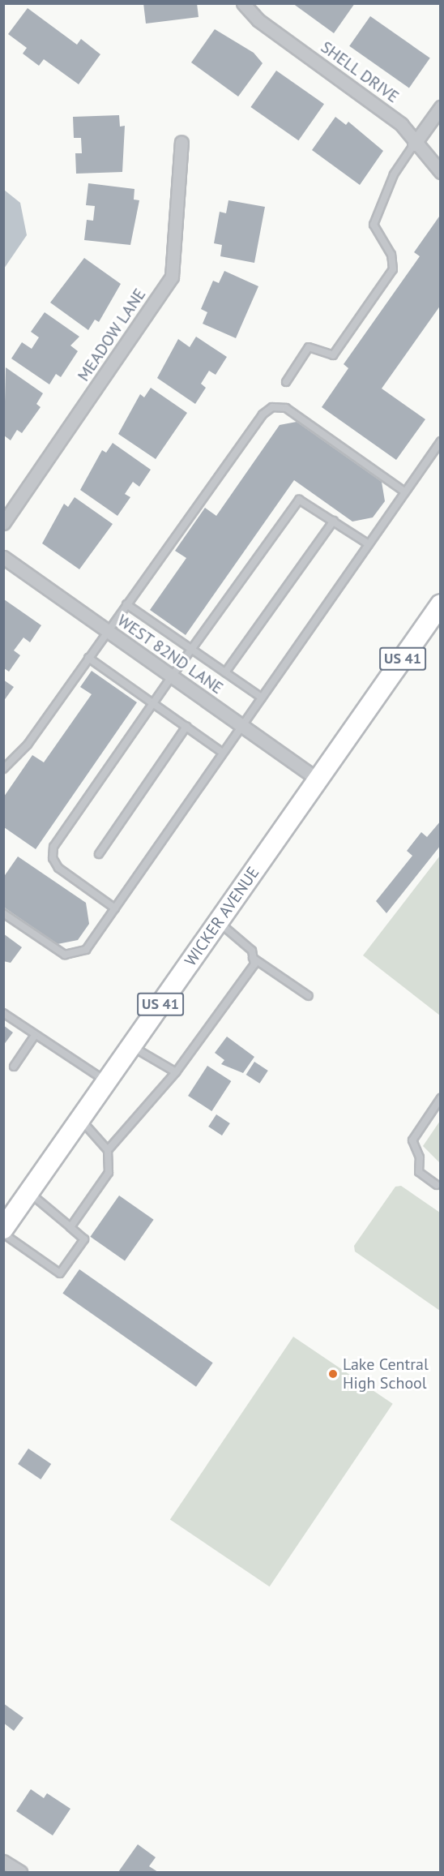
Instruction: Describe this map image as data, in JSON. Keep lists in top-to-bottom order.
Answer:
{
  "streets": {
    "highway": ["US 41", "WICKER AVENUE"],
    "street": ["SHELL DRIVE", "MEADOW LANE", "WEST 82ND LANE"]
  },
  "crossings": [
    ["WEST 82ND LANE", "WICKER AVENUE"]
  ],
  "places": ["Lake Central High School"]
}
